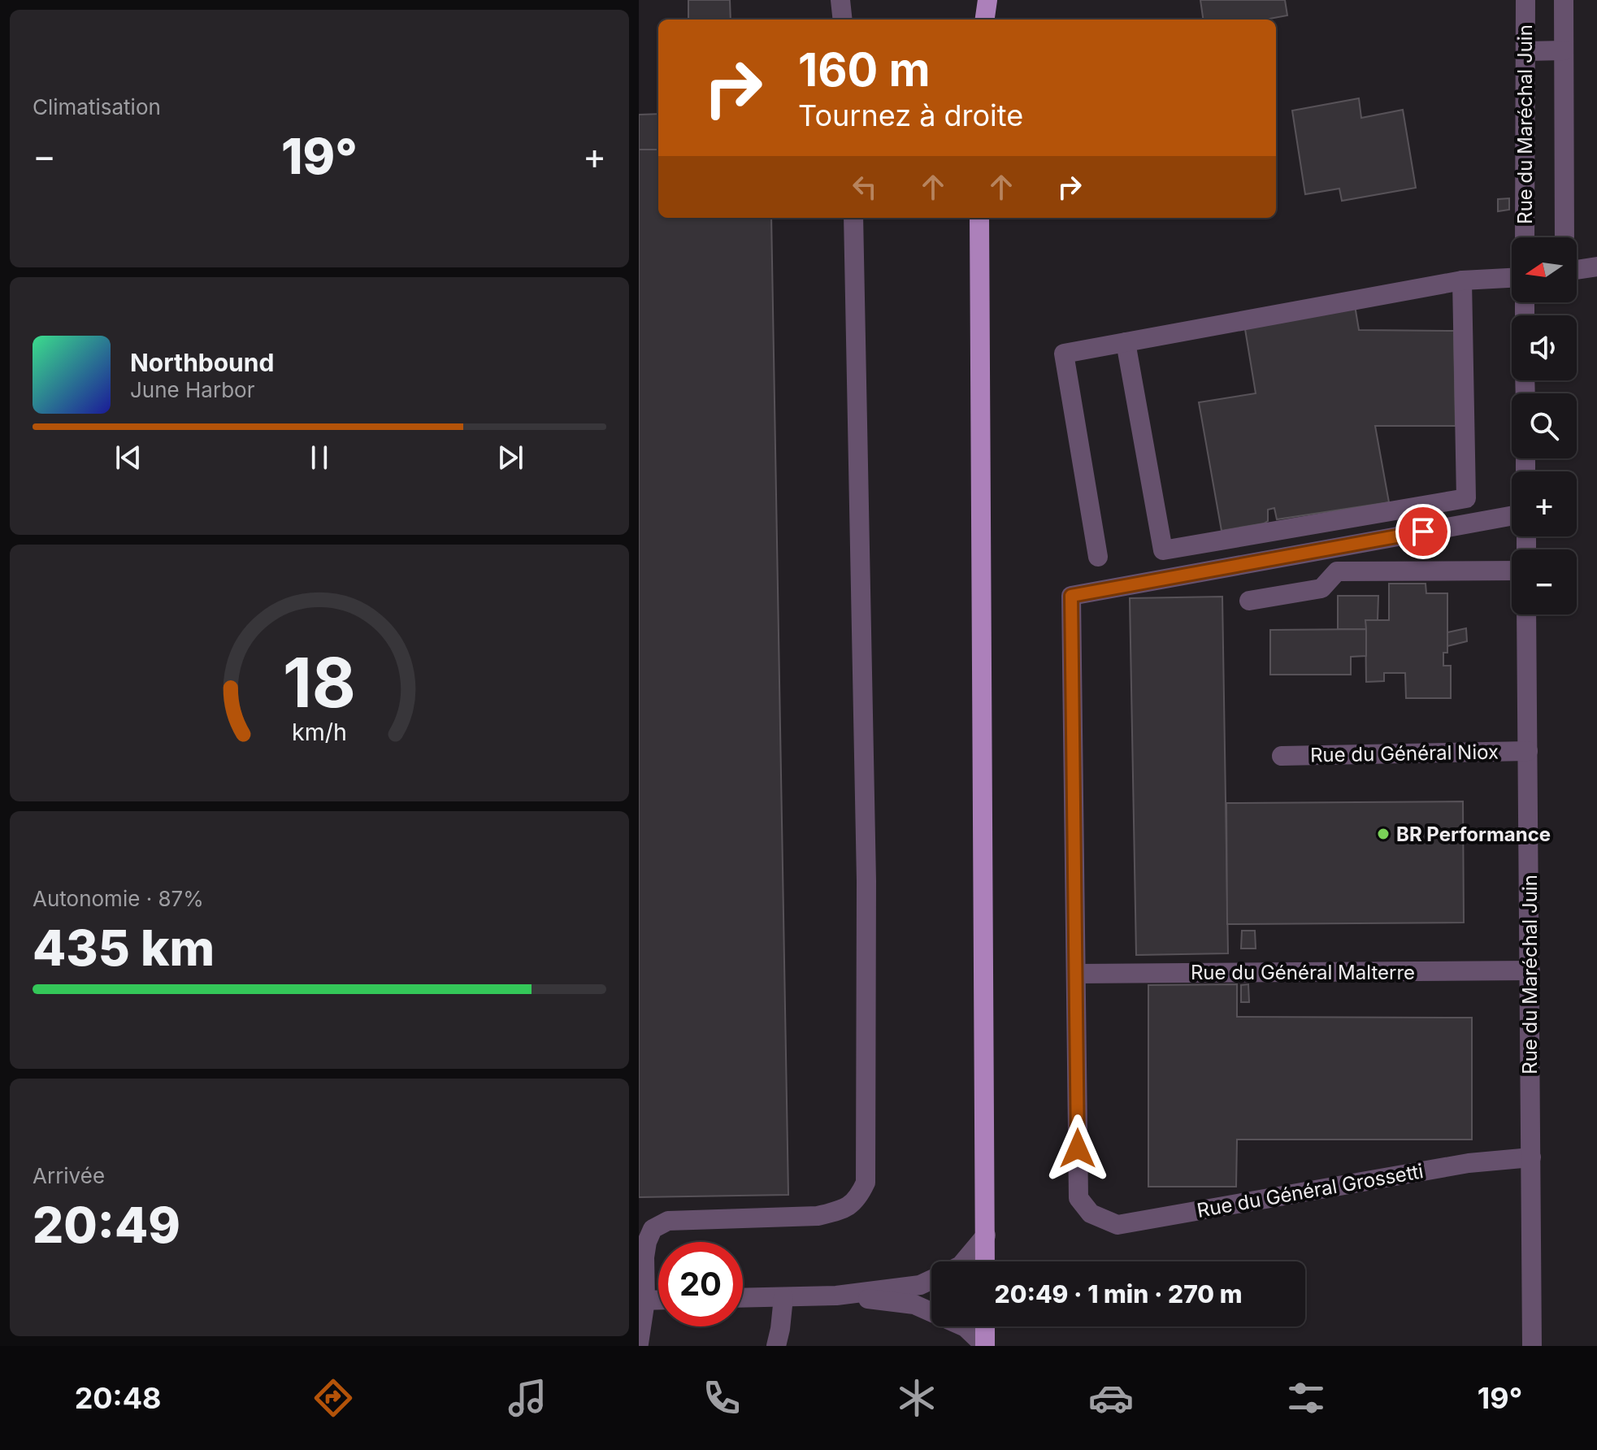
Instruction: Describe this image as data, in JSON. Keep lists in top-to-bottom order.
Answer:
{
  "streets": {
    "street": [
      "Rue du Maréchal Juin",
      "Rue du Général Niox",
      "Rue du Général Malterre",
      "Rue du Général Grossetti"
    ]
  },
  "crossings": [
    ["Rue du Maréchal Juin", "Rue du Général Niox"],
    ["Rue du Maréchal Juin", "Rue du Général Malterre"],
    ["Rue du Maréchal Juin", "Rue du Général Grossetti"],
    ["Rue du Général Malterre", "Rue du Général Grossetti"]
  ],
  "places": ["BR Performance"],
  "north": "left",
  "page": {
    "tile": [
      "Climatisation",
      ["Autonomie · 87%", "435 km"],
      ["Arrivée", "20:49"]
    ],
    "turn": ["160 m", "Tournez à droite"],
    "heat": ["−", "19°", "+"],
    "map_buttons": ["+", "−"],
    "song": ["Northbound", "June Harbor"],
    "limit": "20",
    "trip": "20:49 · 1 min · 270 m",
    "tabs": ["20:48", "19°"],
    "gauge": ["18", "km/h"]
  }
}
